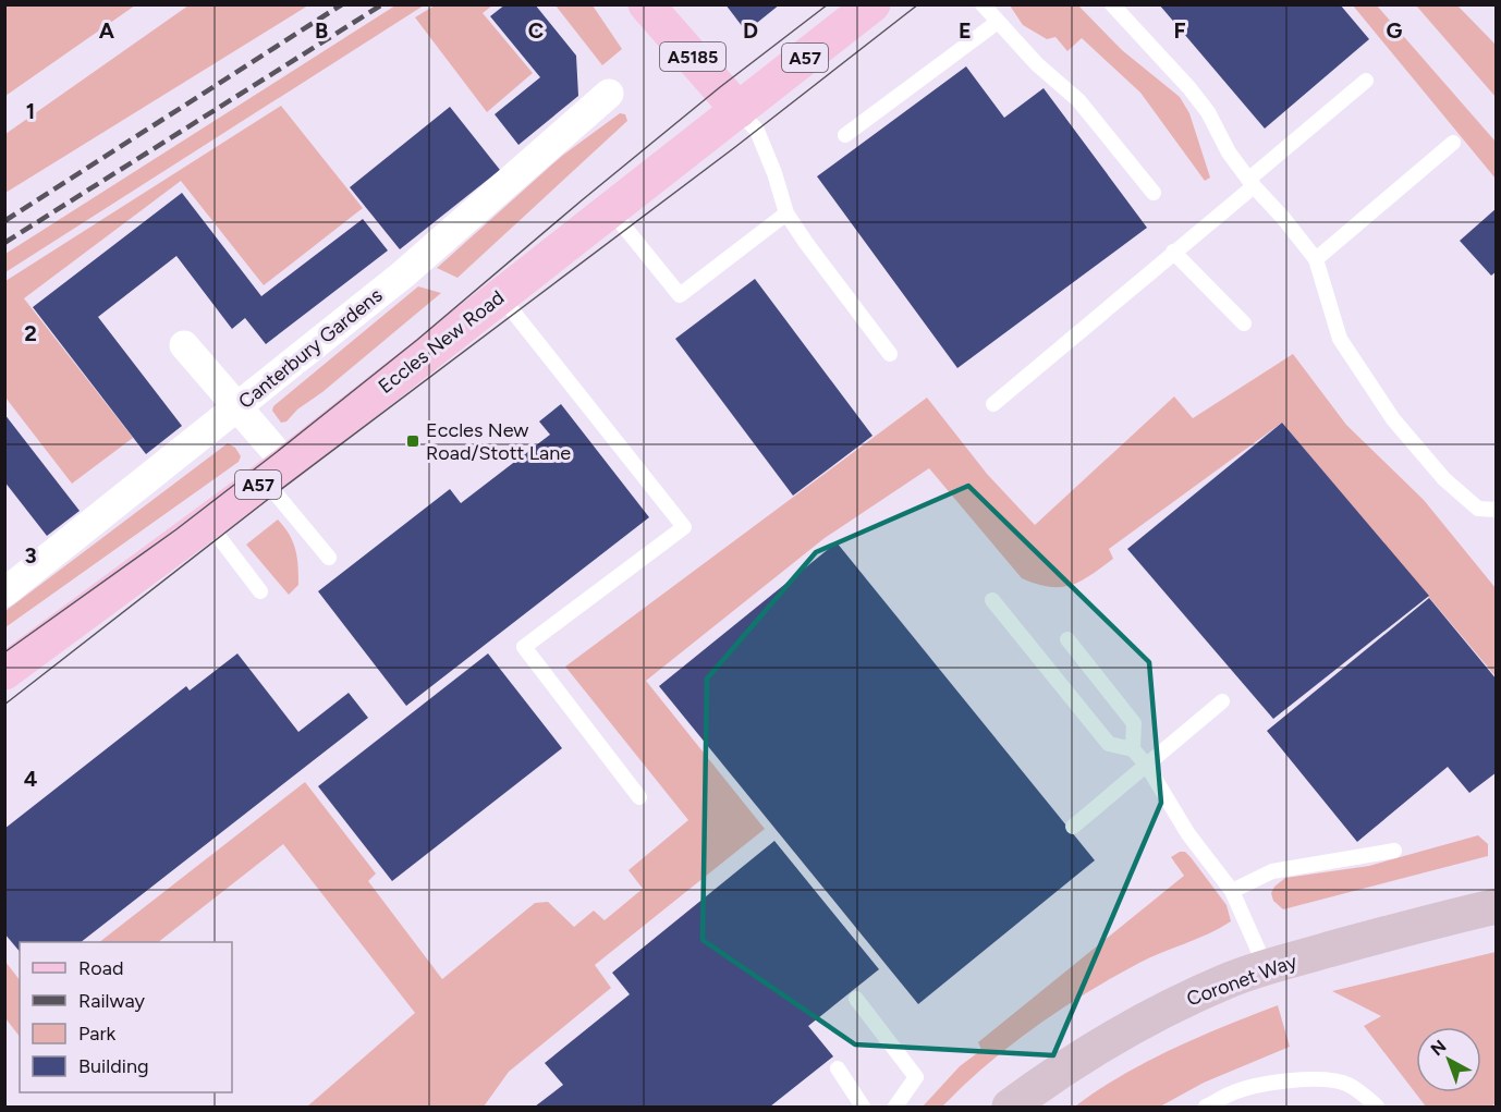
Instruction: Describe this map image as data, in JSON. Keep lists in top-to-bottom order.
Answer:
{
  "streets": {
    "main road": ["A5185", "A57", "Eccles New Road"],
    "street": ["Canterbury Gardens", "Coronet Way"]
  },
  "crossings": [
    ["A5185", "Eccles New Road"]
  ],
  "places": {
    "transit": ["Eccles New Road/Stott Lane"]
  },
  "legend": [
    "Road",
    "Railway",
    "Park",
    "Building"
  ],
  "north": "top left",
  "grid": {
    "columns": [
      "A",
      "B",
      "C",
      "D",
      "E",
      "F",
      "G"
    ],
    "rows": [
      "1",
      "2",
      "3",
      "4"
    ]
  }
}
